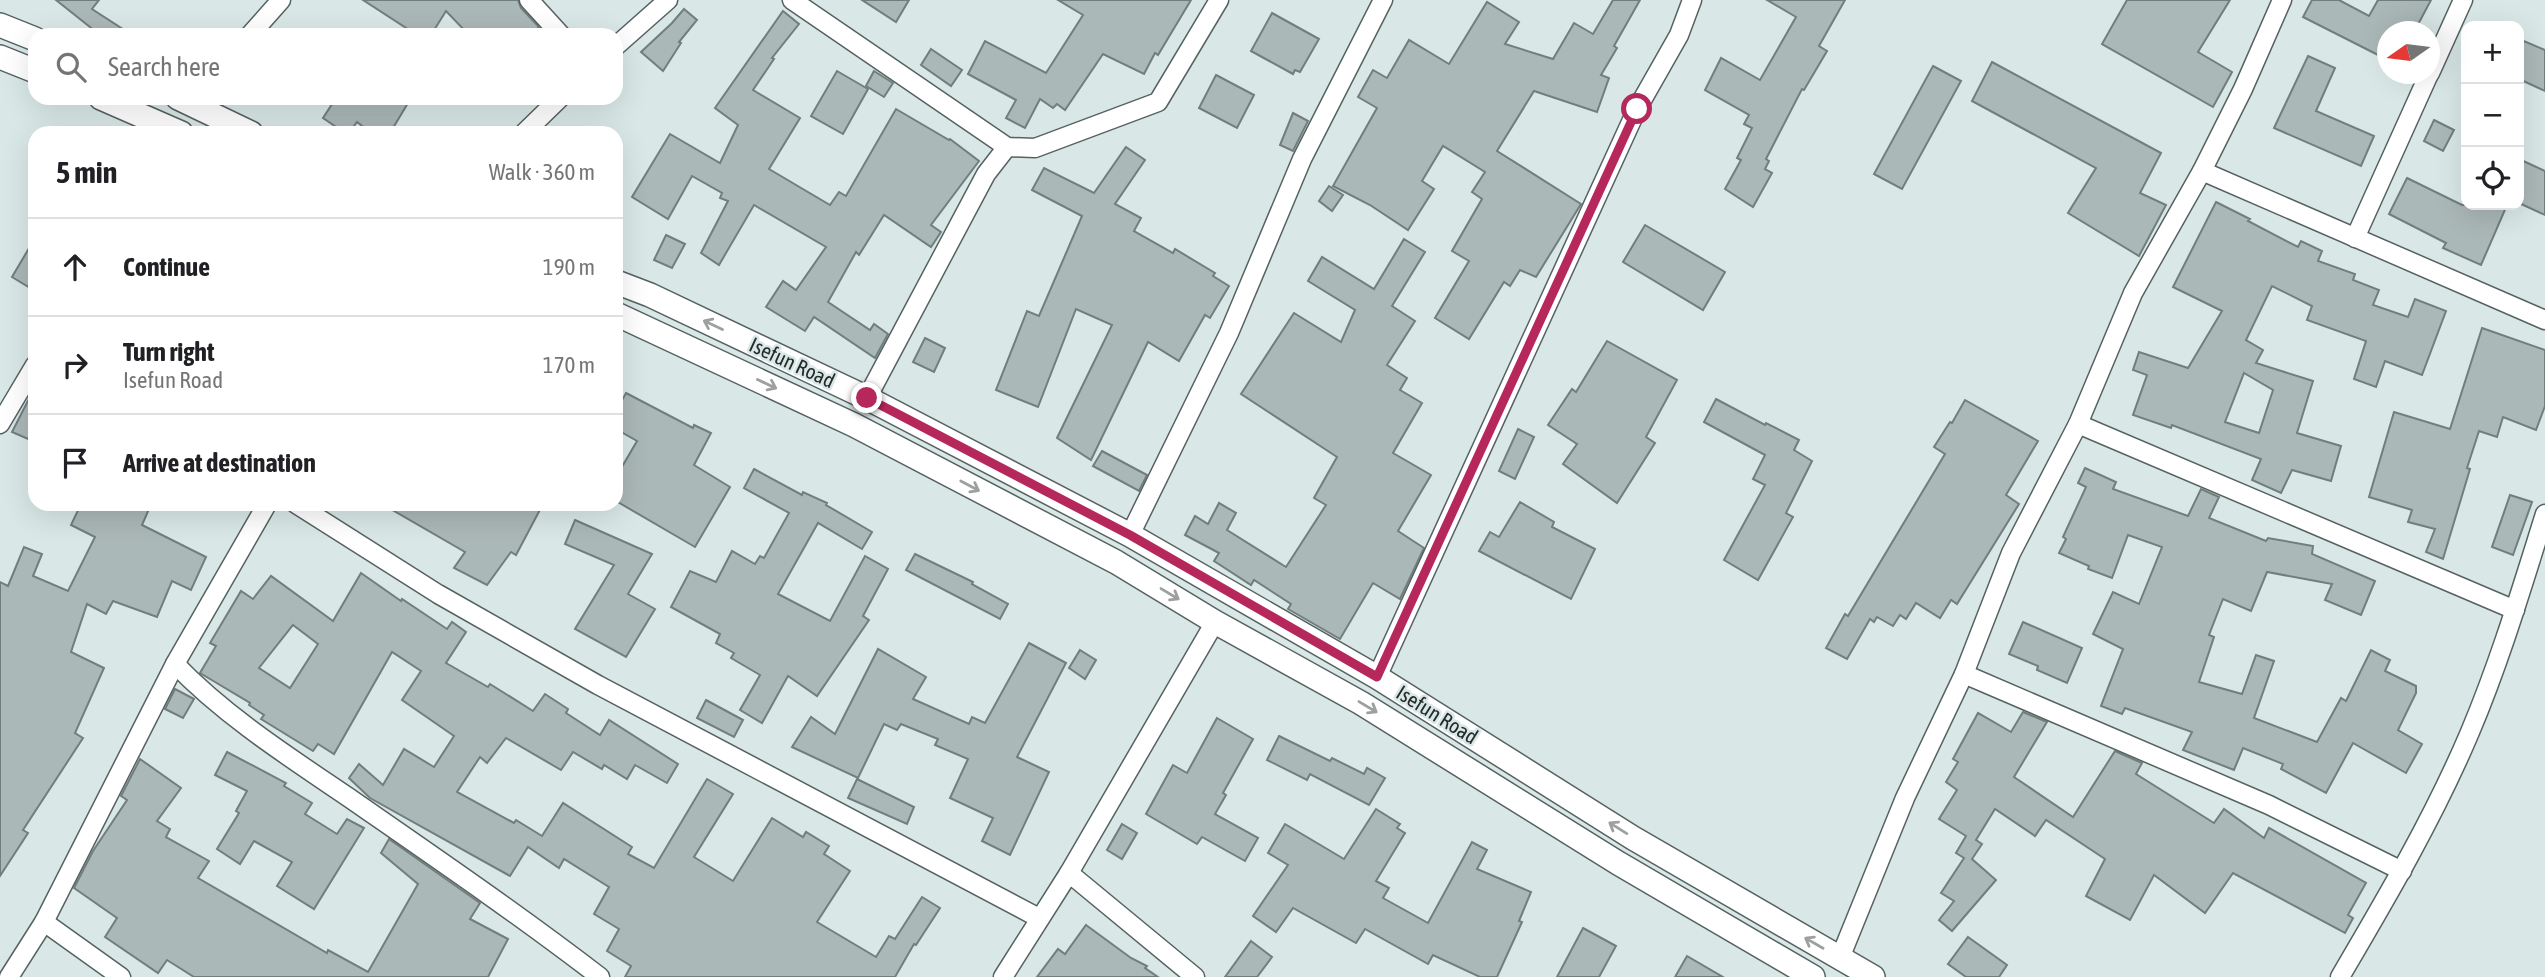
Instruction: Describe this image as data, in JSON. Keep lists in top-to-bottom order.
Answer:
{
  "streets": {
    "street": ["Isefun Road"]
  },
  "north": "left",
  "page": {
    "map_buttons": ["+", "−"],
    "search": "Search here",
    "heading": ["5 min", "Walk · 360 m"],
    "list": [
      ["Continue", "190 m"],
      ["Turn right", "Isefun Road", "170 m"],
      "Arrive at destination"
    ]
  }
}
